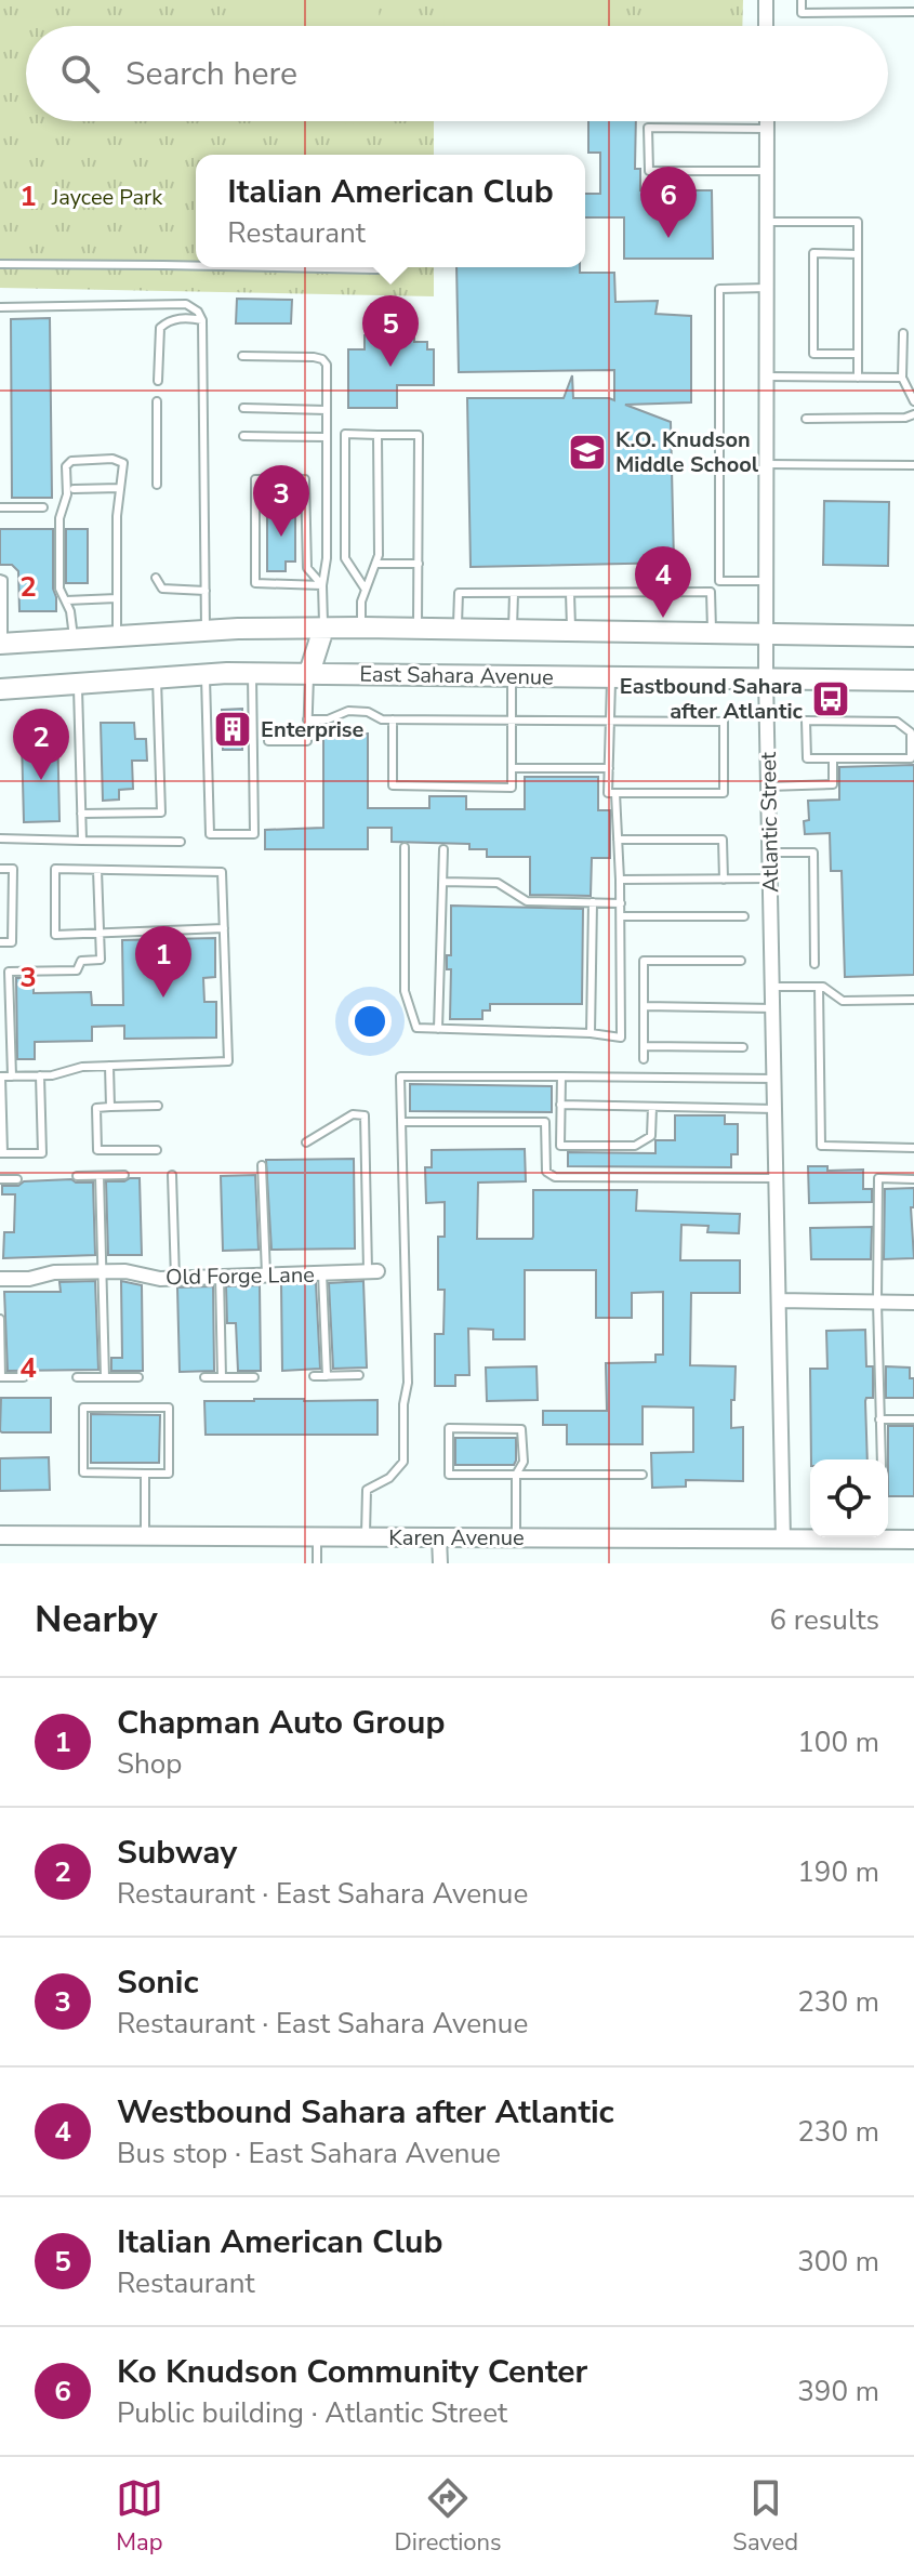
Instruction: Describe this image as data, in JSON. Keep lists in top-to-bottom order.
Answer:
{
  "streets": {
    "main road": ["East Sahara Avenue"],
    "street": ["Atlantic Street", "Old Forge Lane", "Karen Avenue"]
  },
  "crossings": [
    ["East Sahara Avenue", "Atlantic Street"],
    ["Atlantic Street", "Karen Avenue"]
  ],
  "parks": ["Jaycee Park"],
  "places": {
    "school or university": ["K.O. Knudson Middle School"],
    "bus stop": ["Eastbound Sahara after Atlantic"],
    "building": ["Enterprise"]
  },
  "page": {
    "search": "Search here",
    "popup": ["Italian American Club", "Restaurant"],
    "pins": [
      "6",
      "5",
      "3",
      "4",
      "2",
      "1"
    ],
    "heading": ["Nearby", "6 results"],
    "list": [
      {
        "mark": "1",
        "name": "Chapman Auto Group",
        "note": "Shop",
        "value": "100 m"
      },
      {
        "mark": "2",
        "name": "Subway",
        "note": "Restaurant · East Sahara Avenue",
        "value": "190 m"
      },
      {
        "mark": "3",
        "name": "Sonic",
        "note": "Restaurant · East Sahara Avenue",
        "value": "230 m"
      },
      {
        "mark": "4",
        "name": "Westbound Sahara after Atlantic",
        "note": "Bus stop · East Sahara Avenue",
        "value": "230 m"
      },
      {
        "mark": "5",
        "name": "Italian American Club",
        "note": "Restaurant",
        "value": "300 m"
      },
      {
        "mark": "6",
        "name": "Ko Knudson Community Center",
        "note": "Public building · Atlantic Street",
        "value": "390 m"
      }
    ],
    "nav": ["Map", "Directions", "Saved"]
  },
  "grid": {
    "rows": [
      "1",
      "2",
      "3",
      "4"
    ]
  }
}
